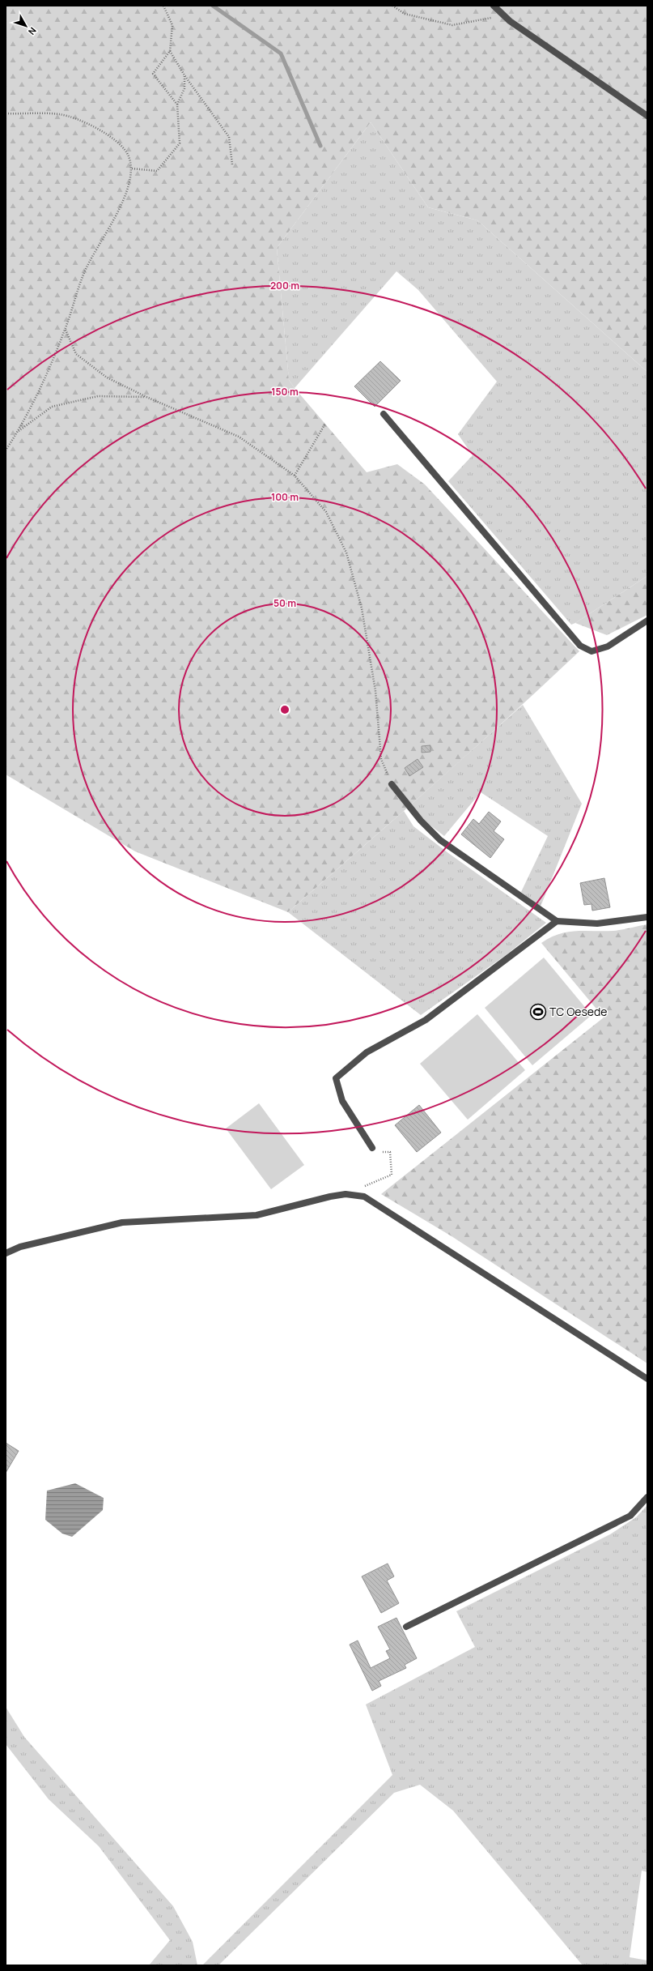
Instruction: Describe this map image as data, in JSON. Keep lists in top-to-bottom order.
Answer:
{
  "places": {
    "sports": ["TC Oesede"]
  },
  "north": "bottom right",
  "rings": [
    "200 m",
    "150 m",
    "100 m",
    "50 m"
  ]
}
